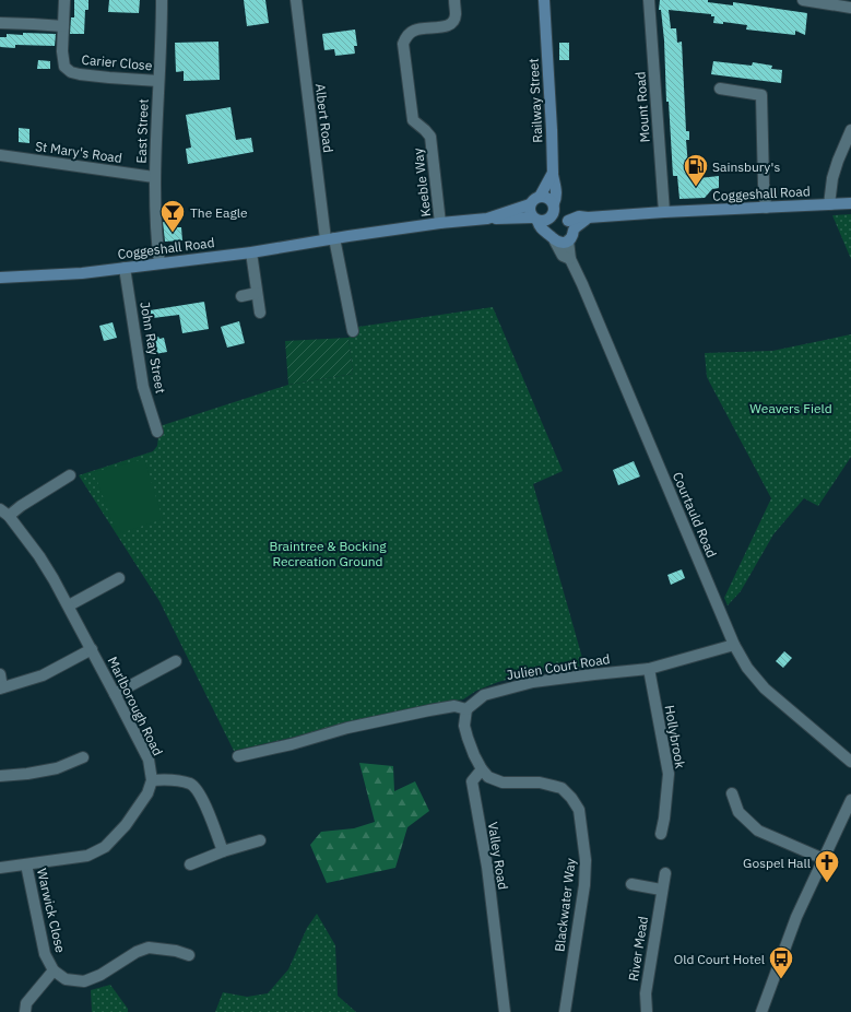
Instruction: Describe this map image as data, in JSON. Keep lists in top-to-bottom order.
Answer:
{
  "streets": {
    "main road": ["Railway Street", "Coggeshall Road"],
    "street": [
      "Carier Close",
      "Mount Road",
      "Albert Road",
      "East Street",
      "St Mary's Road",
      "Keeble Way",
      "John Ray Street",
      "Courtauld Road",
      "Julien Court Road",
      "Marlborough Road",
      "Hollybrook",
      "Valley Road",
      "Blackwater Way",
      "Warwick Close",
      "River Mead"
    ]
  },
  "crossings": [
    ["Carier Close", "East Street"],
    ["Railway Street", "Coggeshall Road"],
    ["Mount Road", "Coggeshall Road"],
    ["Albert Road", "Coggeshall Road"],
    ["East Street", "St Mary's Road"],
    ["East Street", "Coggeshall Road"],
    ["Keeble Way", "Coggeshall Road"],
    ["Coggeshall Road", "John Ray Street"],
    ["Coggeshall Road", "Courtauld Road"],
    ["Courtauld Road", "Julien Court Road"],
    ["Julien Court Road", "Hollybrook"],
    ["Valley Road", "Blackwater Way"]
  ],
  "parks": ["Weavers Field", "Braintree & Bocking Recreation Ground"],
  "places": {
    "fuel station": ["Sainsbury's"],
    "bar": ["The Eagle"],
    "church": ["Gospel Hall"],
    "bus stop": ["Old Court Hotel"]
  }
}
